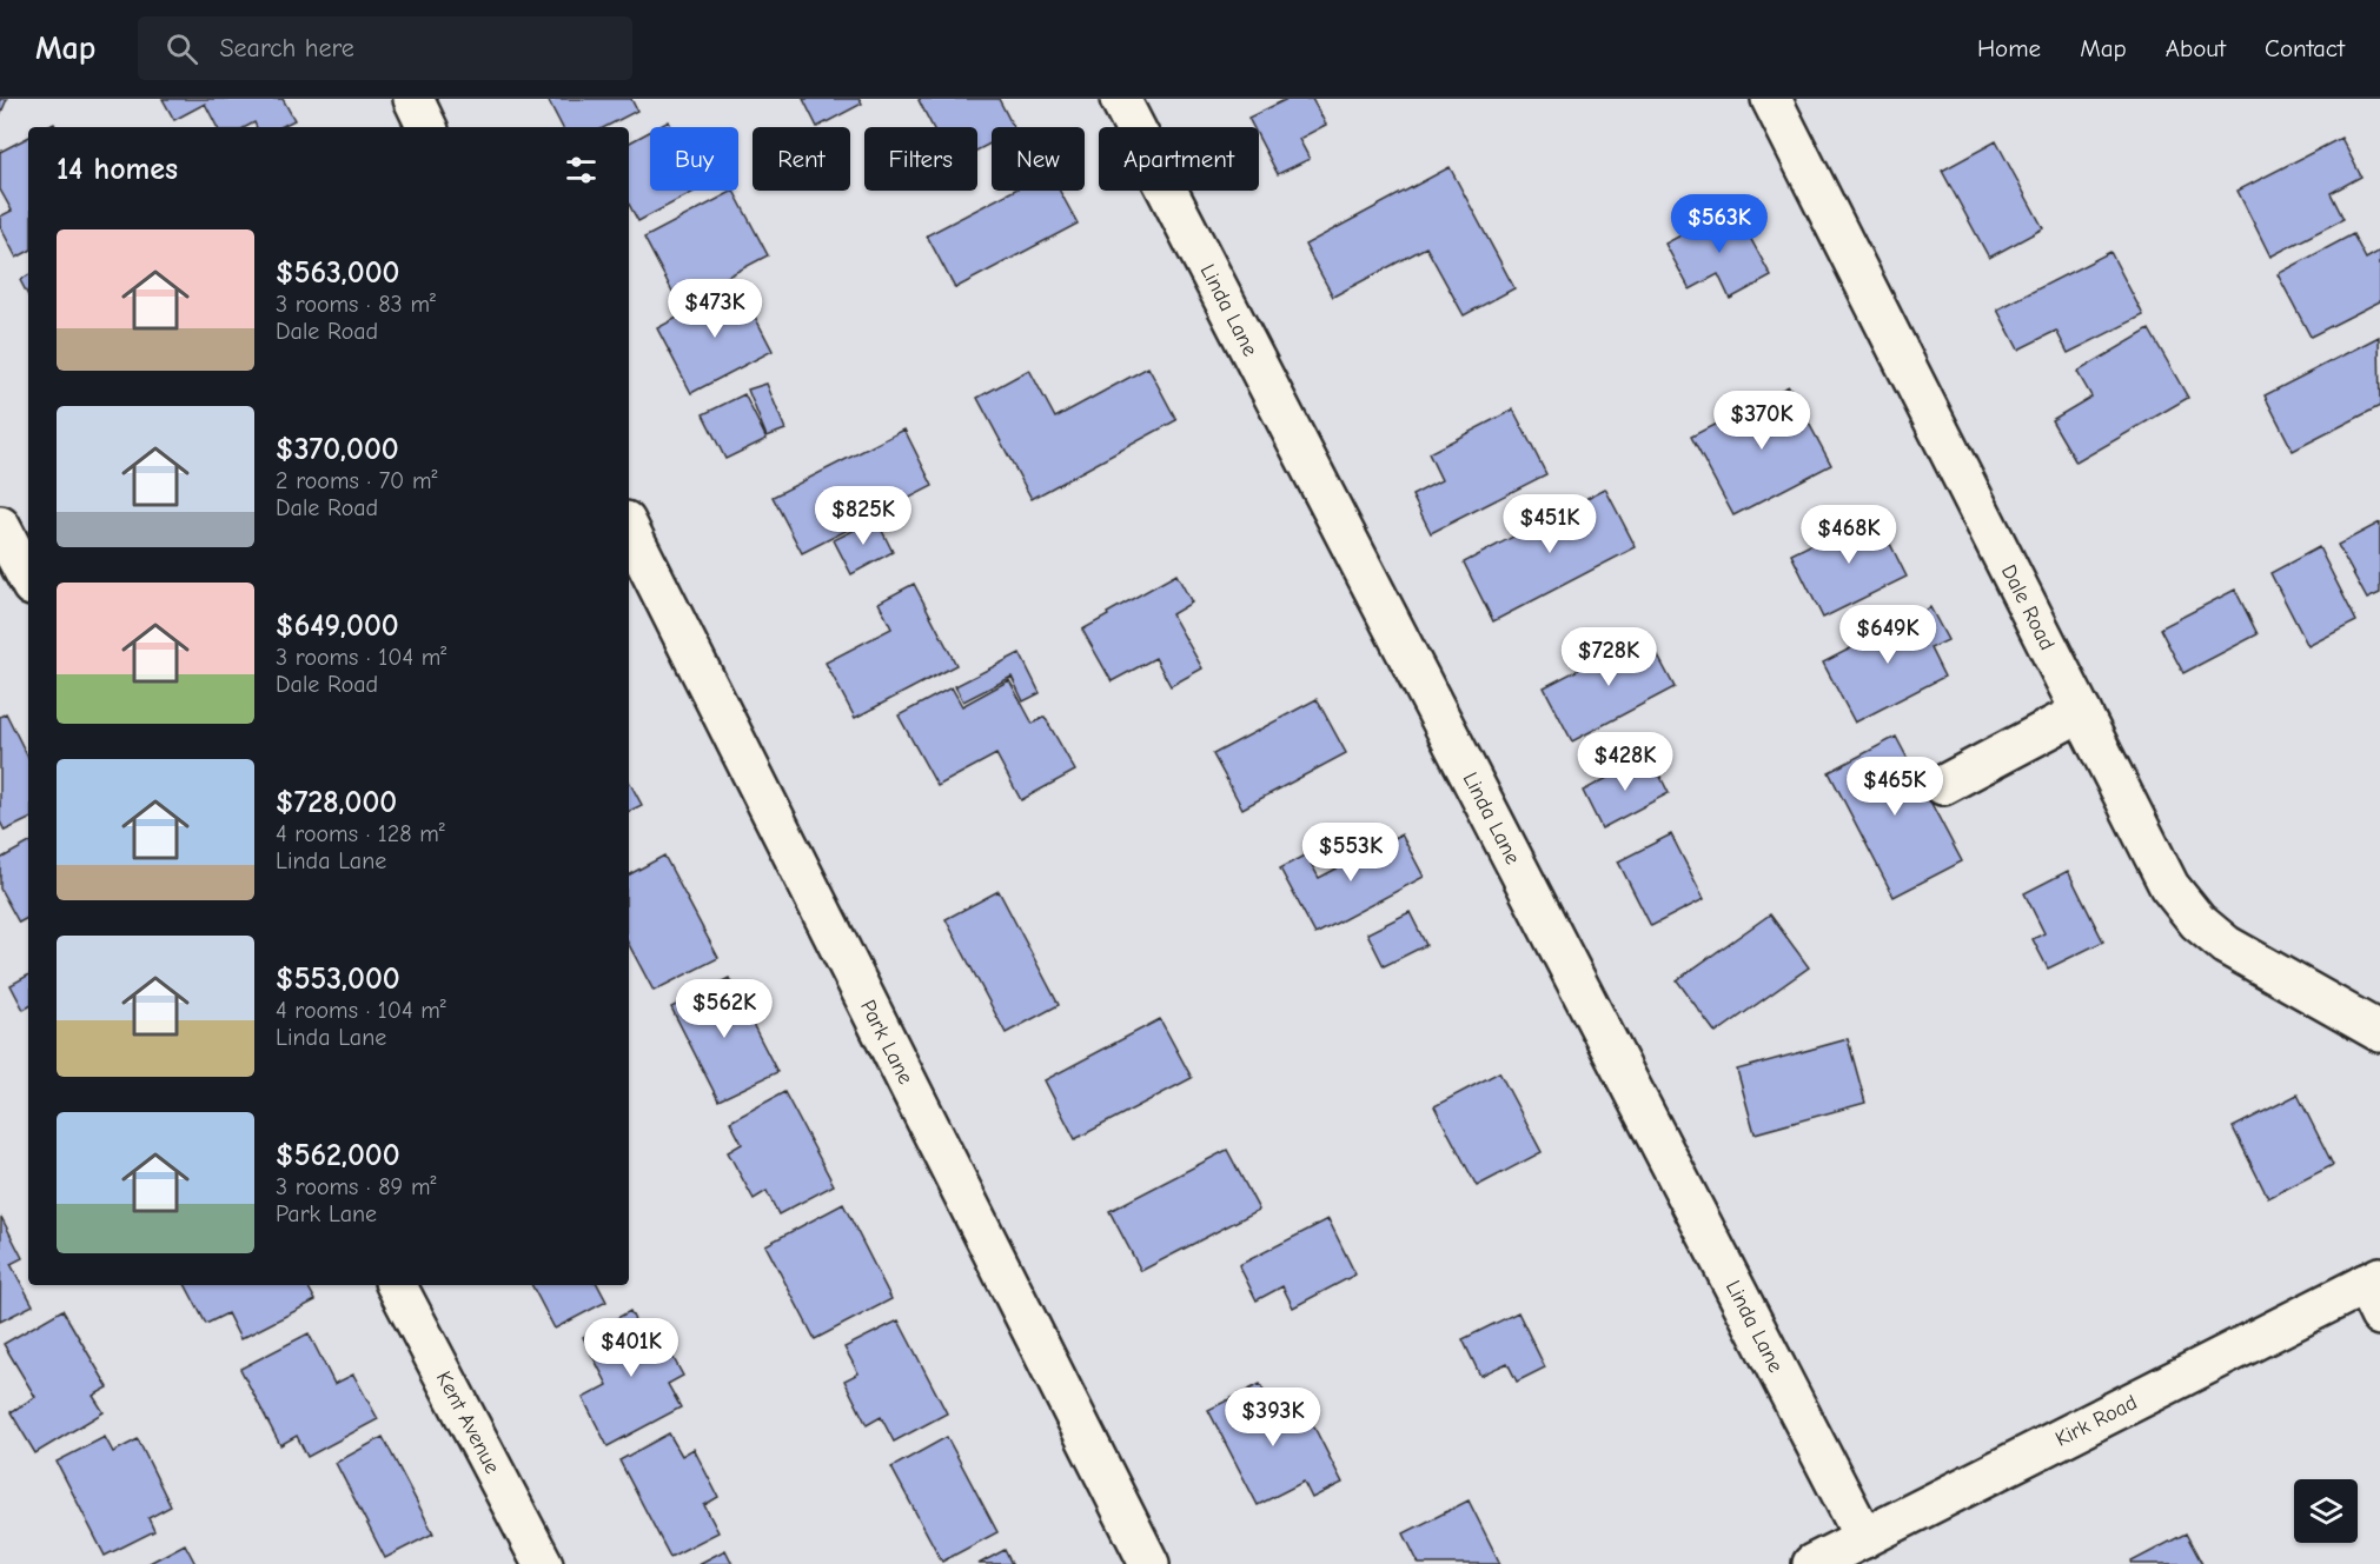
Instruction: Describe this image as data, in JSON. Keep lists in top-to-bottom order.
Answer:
{
  "streets": {
    "street": [
      "Linda Lane",
      "Dale Road",
      "Park Lane",
      "Kirk Road",
      "Kent Avenue"
    ]
  },
  "crossings": [
    ["Linda Lane", "Kirk Road"]
  ],
  "page": {
    "header": "Map",
    "search": "Search here",
    "nav": [
      "Home",
      "Map",
      "About",
      "Contact"
    ],
    "chip": [
      "Buy",
      "Rent",
      "Filters",
      "New",
      "Apartment"
    ],
    "heading": "14 homes",
    "price": [
      "$563K",
      "$473K",
      "$370K",
      "$825K",
      "$451K",
      "$468K",
      "$649K",
      "$728K",
      "$428K",
      "$465K",
      "$553K",
      "$562K",
      "$401K",
      "$393K"
    ],
    "list": [
      {
        "name": "$563,000",
        "note": "3 rooms · 83 m² · Dale Road"
      },
      {
        "name": "$370,000",
        "note": "2 rooms · 70 m² · Dale Road"
      },
      {
        "name": "$649,000",
        "note": "3 rooms · 104 m² · Dale Road"
      },
      {
        "name": "$728,000",
        "note": "4 rooms · 128 m² · Linda Lane"
      },
      {
        "name": "$553,000",
        "note": "4 rooms · 104 m² · Linda Lane"
      },
      {
        "name": "$562,000",
        "note": "3 rooms · 89 m² · Park Lane"
      }
    ]
  }
}
